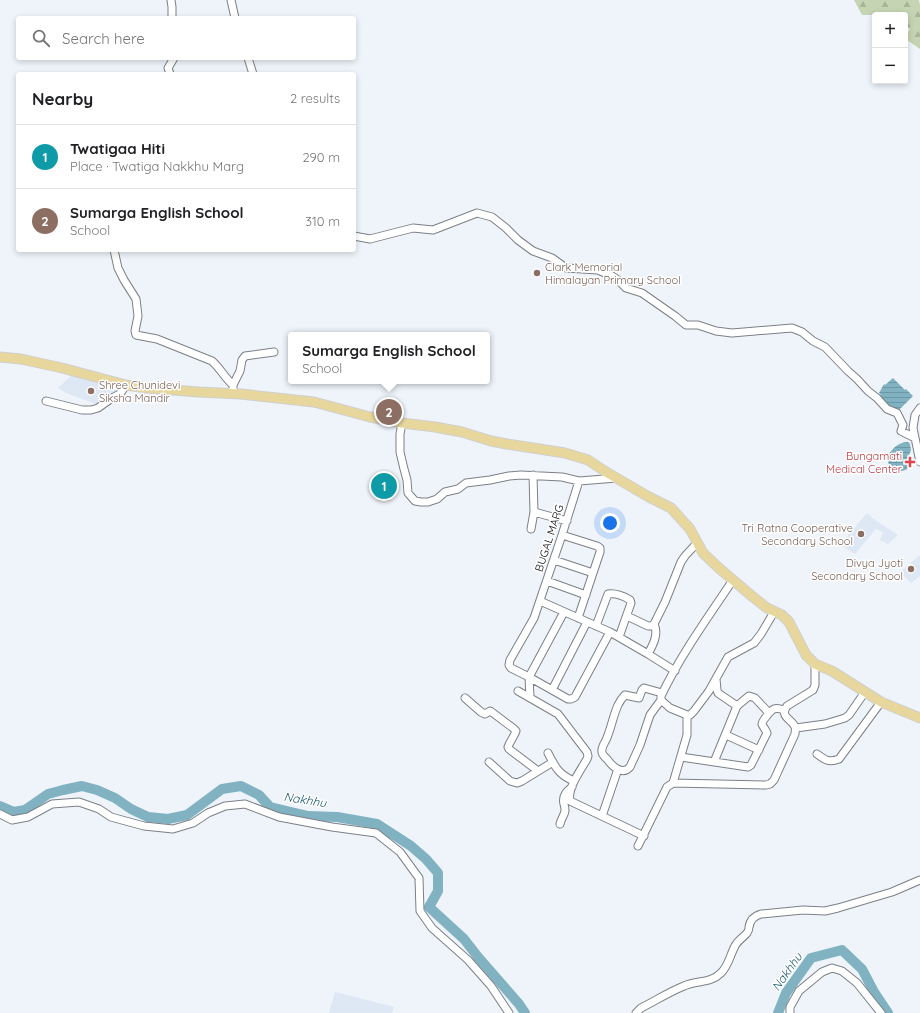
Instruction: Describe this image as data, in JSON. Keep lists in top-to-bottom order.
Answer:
{
  "streets": {
    "street": ["BUGAL MARG"]
  },
  "water": ["Nakhhu"],
  "places": {
    "other": [
      "Clark Memorial Himalayan Primary School",
      "Shree Chunidevi Siksha Mandir",
      "Tri Ratna Cooperative Secondary School",
      "Divya Jyoti Secondary School"
    ],
    "health": ["Bungamati Medical Center"]
  },
  "page": {
    "map_buttons": ["+", "−"],
    "search": "Search here",
    "heading": ["Nearby", "2 results"],
    "list": [
      {
        "mark": "1",
        "name": "Twatigaa Hiti",
        "note": "Place · Twatiga Nakkhu Marg",
        "value": "290 m"
      },
      {
        "mark": "2",
        "name": "Sumarga English School",
        "note": "School",
        "value": "310 m"
      }
    ],
    "popup": ["Sumarga English School", "School"],
    "pins": ["2", "1"]
  }
}
